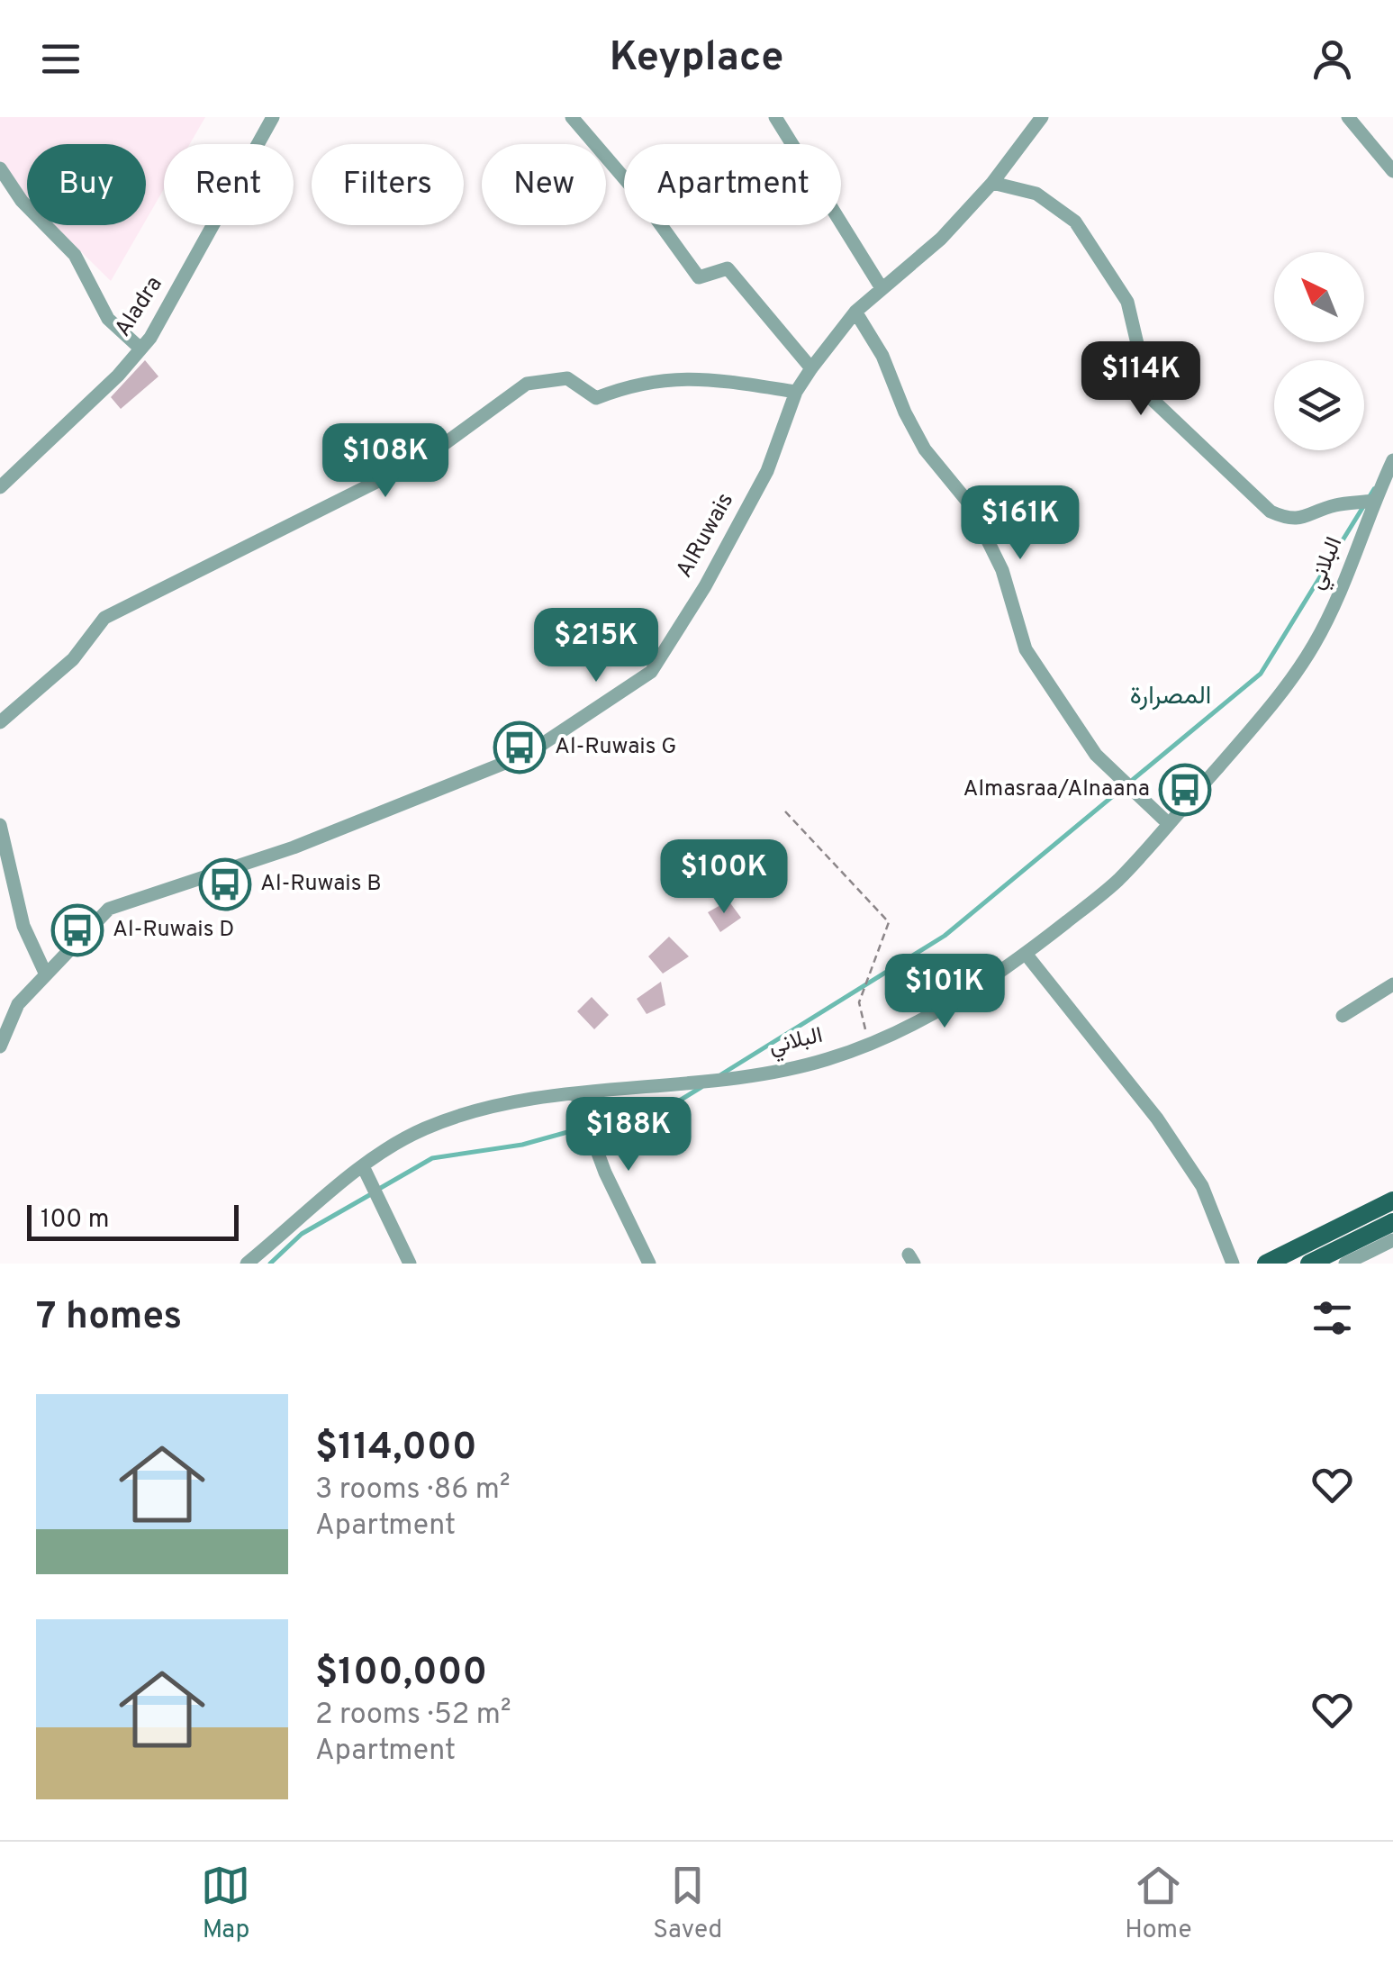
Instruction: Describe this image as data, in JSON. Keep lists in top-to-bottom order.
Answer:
{
  "streets": {
    "street": ["Aladra", "AlRuwais", "البلاني"]
  },
  "districts": ["المصرارة"],
  "places": {
    "bus stop": [
      "Al-Ruwais G",
      "Almasraa/Alnaana",
      "Al-Ruwais B",
      "Al-Ruwais D"
    ]
  },
  "scale_bar": "100 m",
  "north": "top left",
  "page": {
    "header": "Keyplace",
    "chip": [
      "Buy",
      "Rent",
      "Filters",
      "New",
      "Apartment"
    ],
    "price": [
      "$114K",
      "$108K",
      "$161K",
      "$215K",
      "$100K",
      "$101K",
      "$188K"
    ],
    "scale": "100 m",
    "heading": "7 homes",
    "list": [
      {
        "name": "$114,000",
        "note": "3 rooms · 86 m² · Apartment"
      },
      {
        "name": "$100,000",
        "note": "2 rooms · 52 m² · Apartment"
      }
    ],
    "tabs": ["Map", "Saved", "Home"]
  }
}
